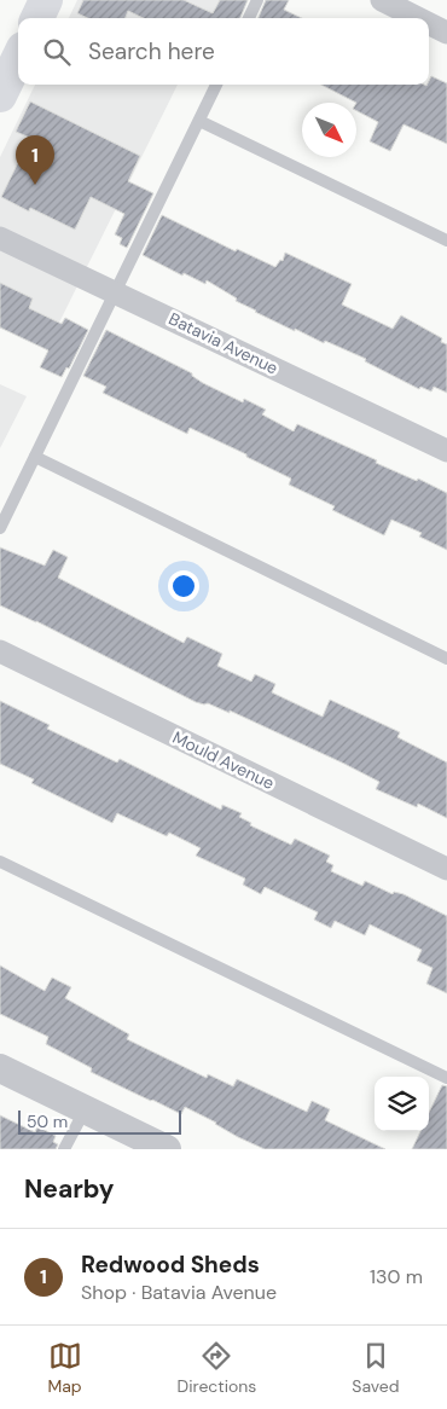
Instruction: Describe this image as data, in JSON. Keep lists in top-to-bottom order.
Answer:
{
  "streets": {
    "street": ["Batavia Avenue", "Mould Avenue"]
  },
  "scale_bar": "50 m",
  "north": "bottom right",
  "page": {
    "search": "Search here",
    "pins": "1",
    "scale": "50 m",
    "heading": "Nearby",
    "list": [
      {
        "mark": "1",
        "name": "Redwood Sheds",
        "note": "Shop · Batavia Avenue",
        "value": "130 m"
      }
    ],
    "nav": ["Map", "Directions", "Saved"]
  }
}
